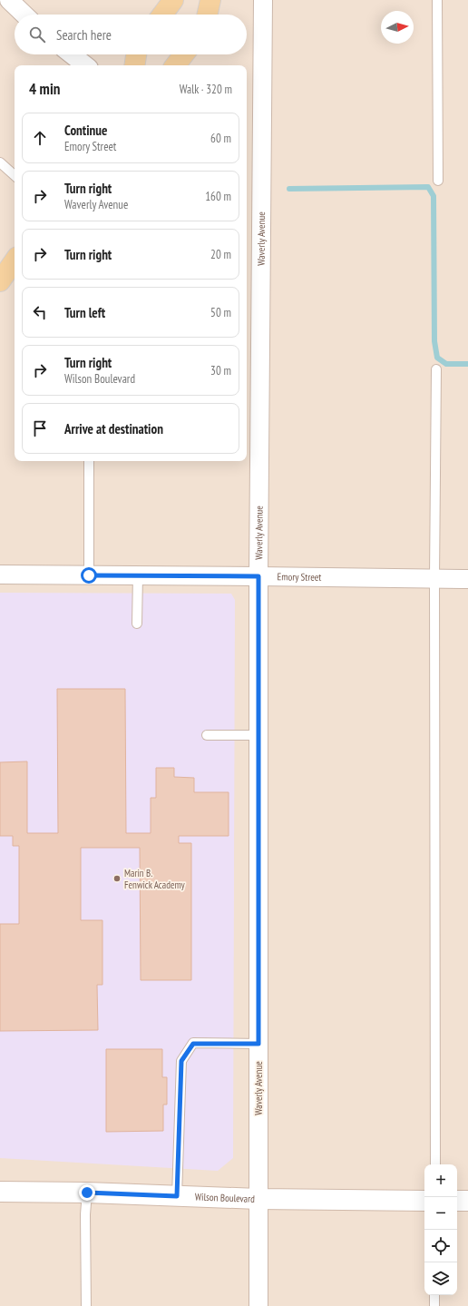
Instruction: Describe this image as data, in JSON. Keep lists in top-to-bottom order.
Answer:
{
  "streets": {
    "street": ["Waverly Avenue", "Emory Street", "Wilson Boulevard"]
  },
  "crossings": [
    ["Waverly Avenue", "Emory Street"],
    ["Waverly Avenue", "Wilson Boulevard"]
  ],
  "places": ["Marin B. Fenwick Academy"],
  "north": "right",
  "page": {
    "search": "Search here",
    "heading": ["4 min", "Walk · 320 m"],
    "list": [
      ["Continue", "Emory Street", "60 m"],
      ["Turn right", "Waverly Avenue", "160 m"],
      ["Turn right", "20 m"],
      ["Turn left", "50 m"],
      ["Turn right", "Wilson Boulevard", "30 m"],
      "Arrive at destination"
    ],
    "map_buttons": ["+", "−"]
  }
}
